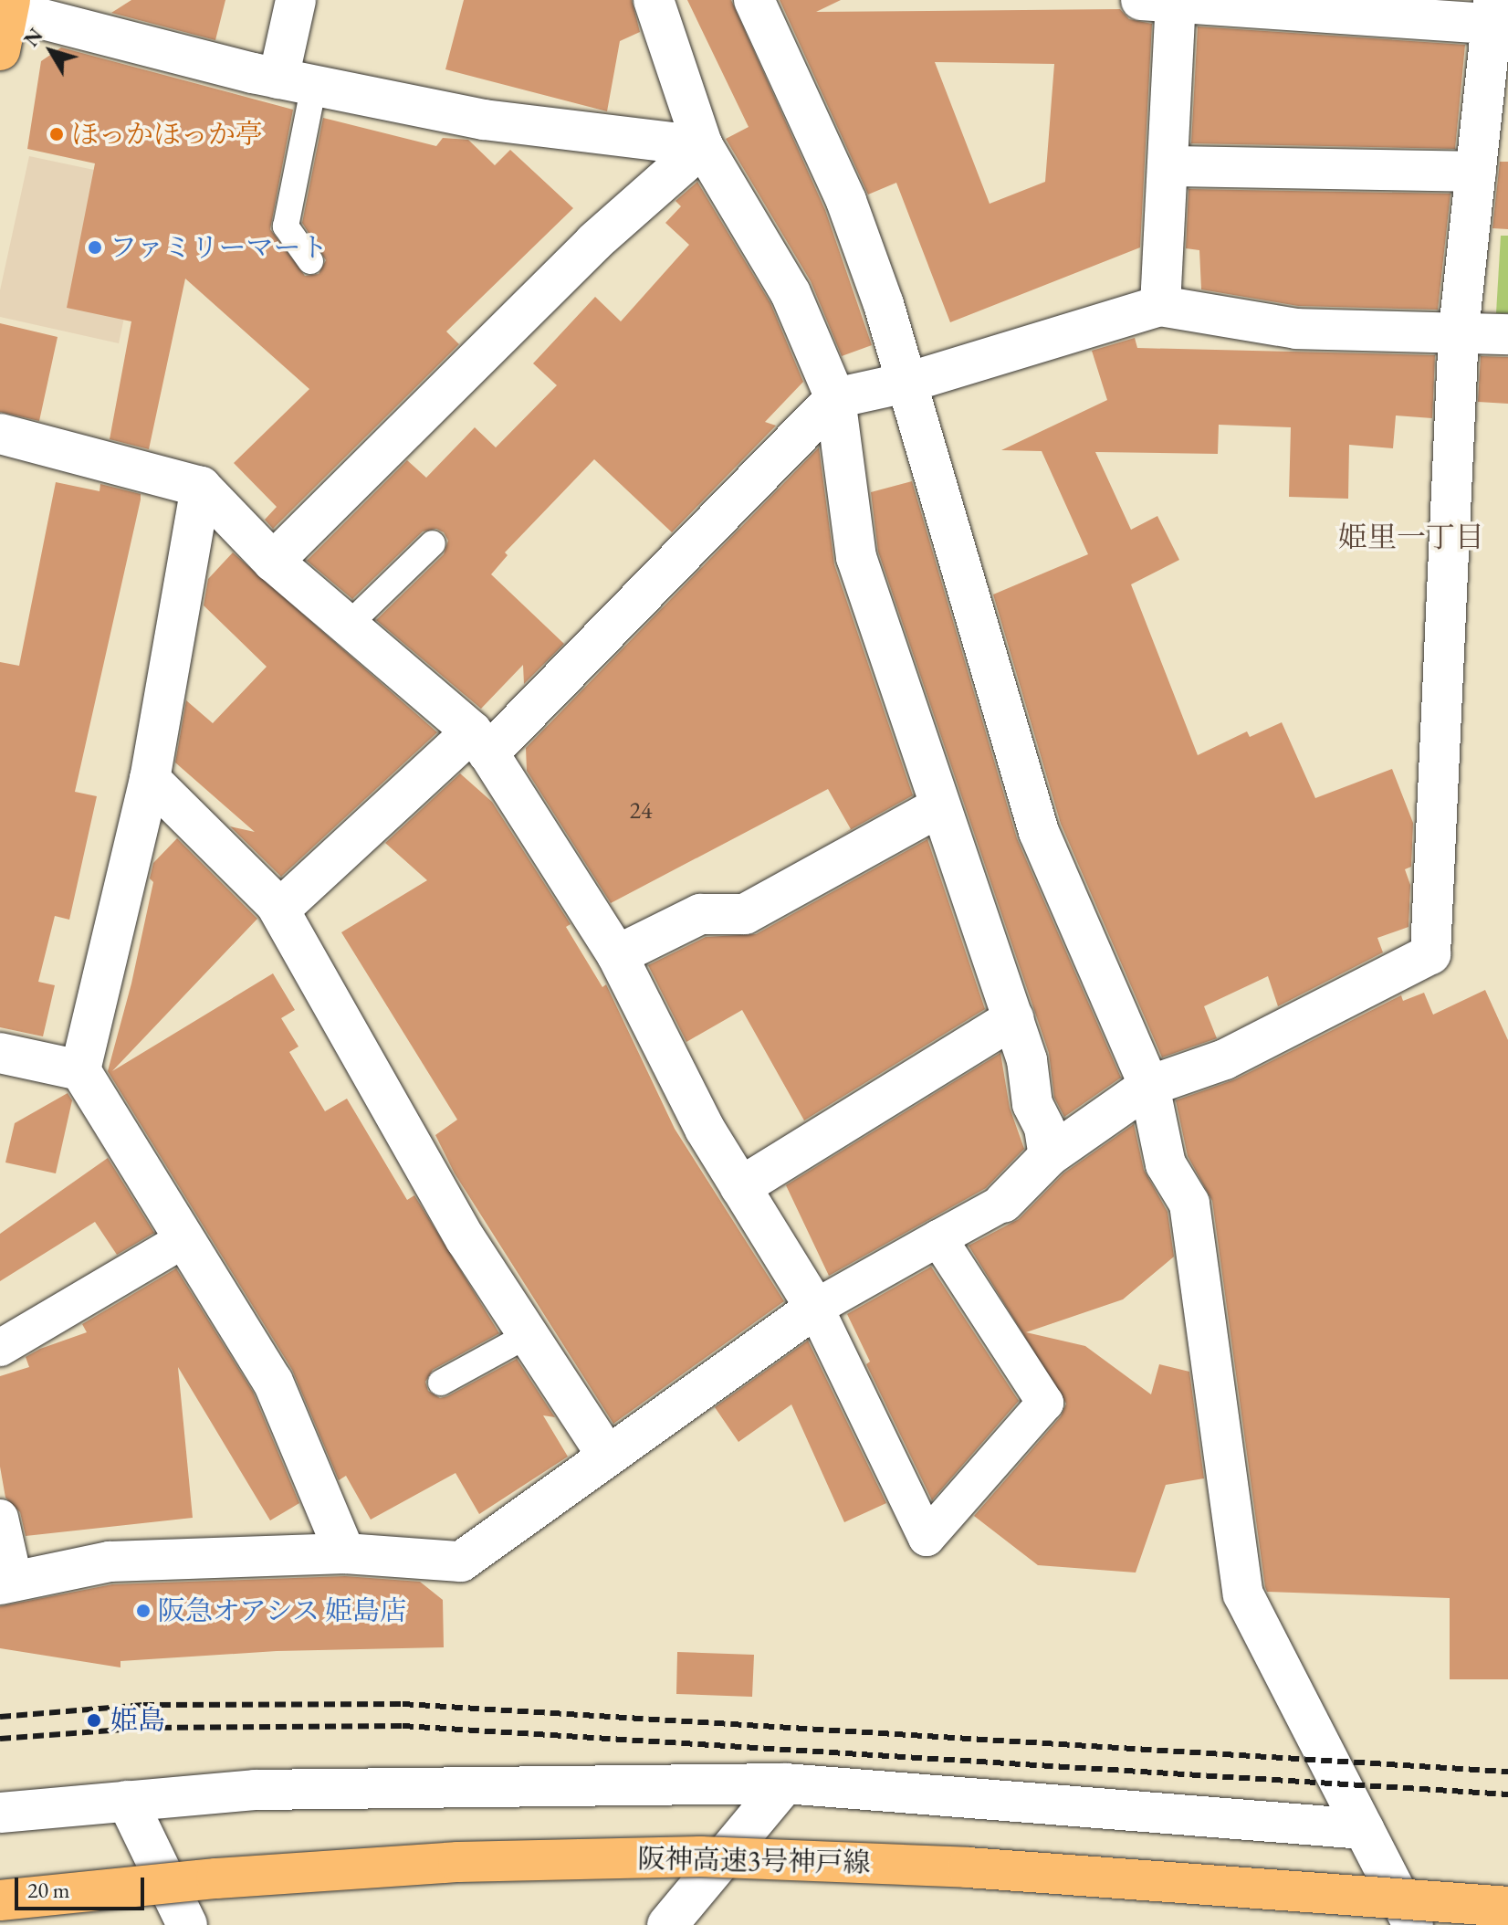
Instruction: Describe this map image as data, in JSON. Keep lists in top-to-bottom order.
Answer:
{
  "streets": {
    "main road": ["阪神高速3号神戸線"]
  },
  "districts": ["姫里一丁目"],
  "places": [
    "ほっかほっか亭",
    "ファミリーマート",
    "阪急オアシス 姫島店",
    "姫島"
  ],
  "house_numbers": ["24"],
  "scale_bar": "20 m",
  "north": "top left"
}
